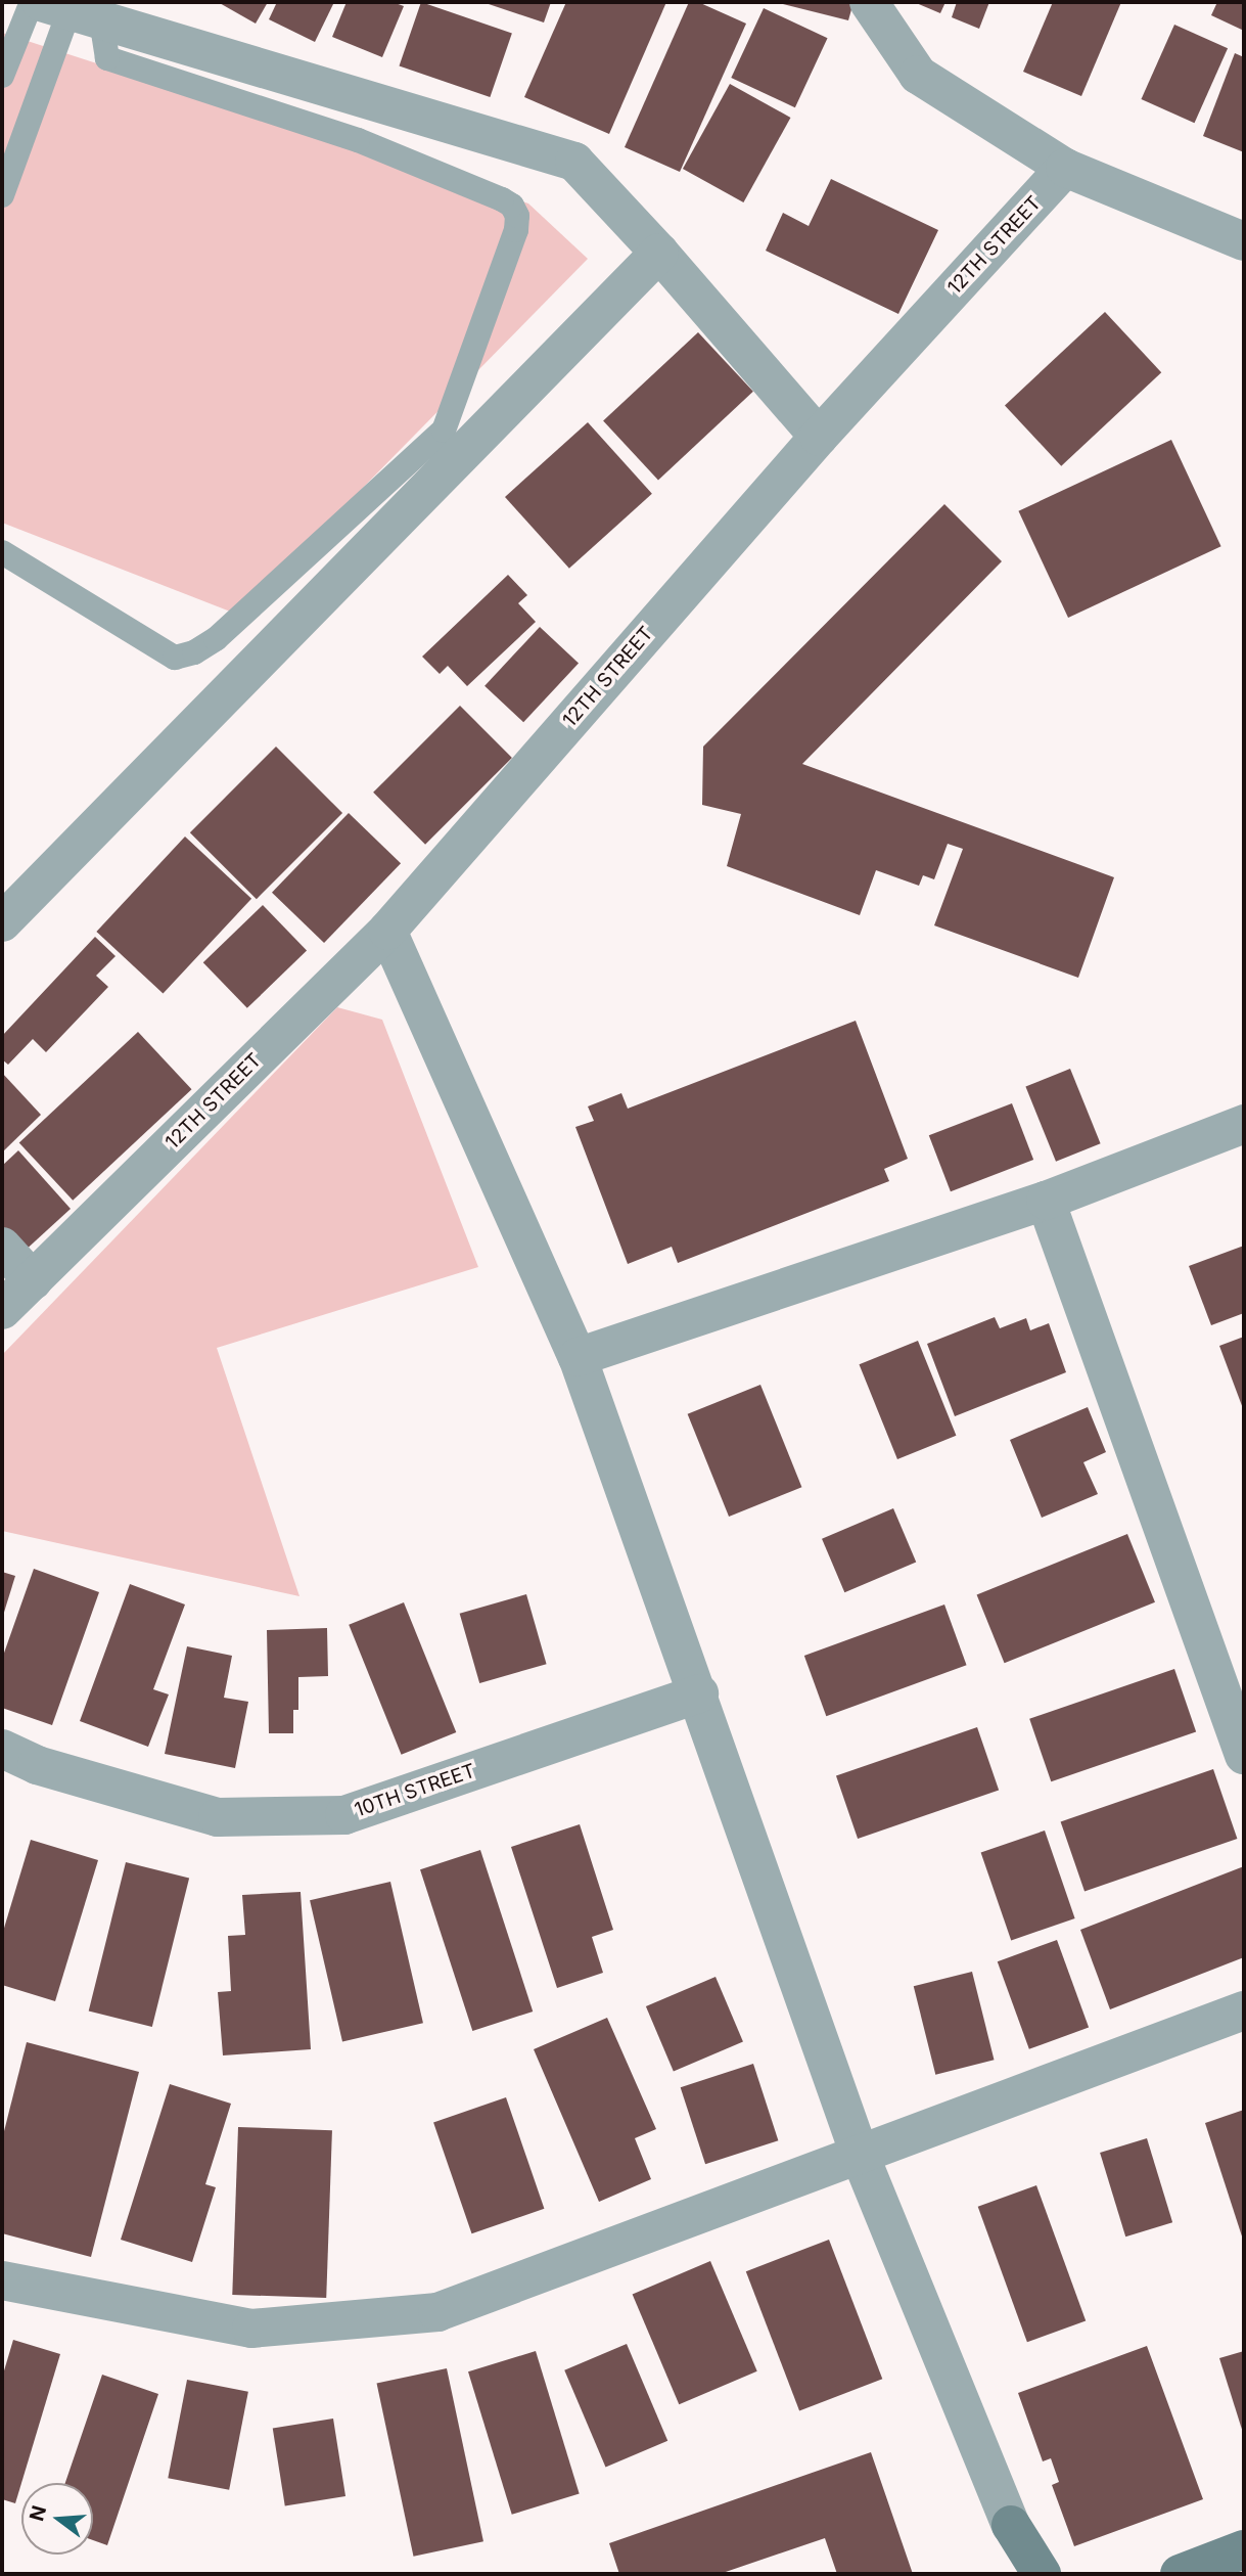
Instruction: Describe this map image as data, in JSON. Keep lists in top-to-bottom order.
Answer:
{
  "streets": {
    "street": ["12TH STREET", "10TH STREET"]
  },
  "north": "left"
}
